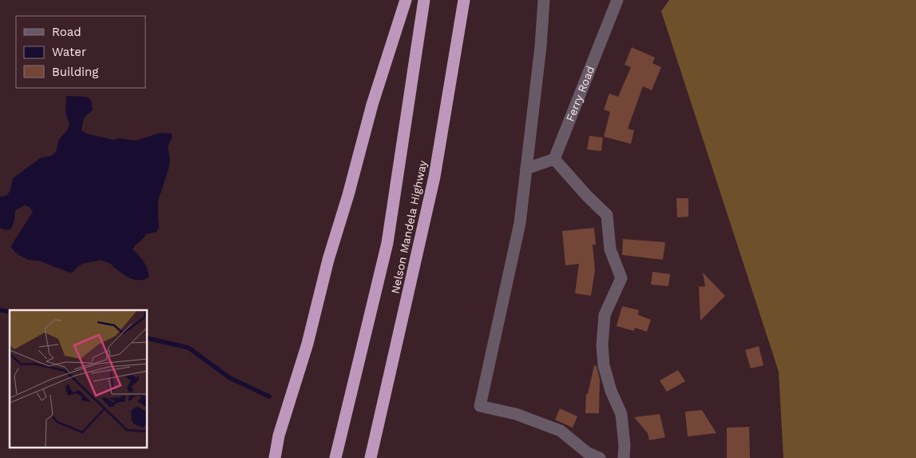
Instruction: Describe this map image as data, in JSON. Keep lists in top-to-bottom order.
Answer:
{
  "streets": {
    "highway": ["Nelson Mandela Highway"],
    "street": ["Ferry Road"]
  },
  "legend": ["Road", "Water", "Building"]
}
